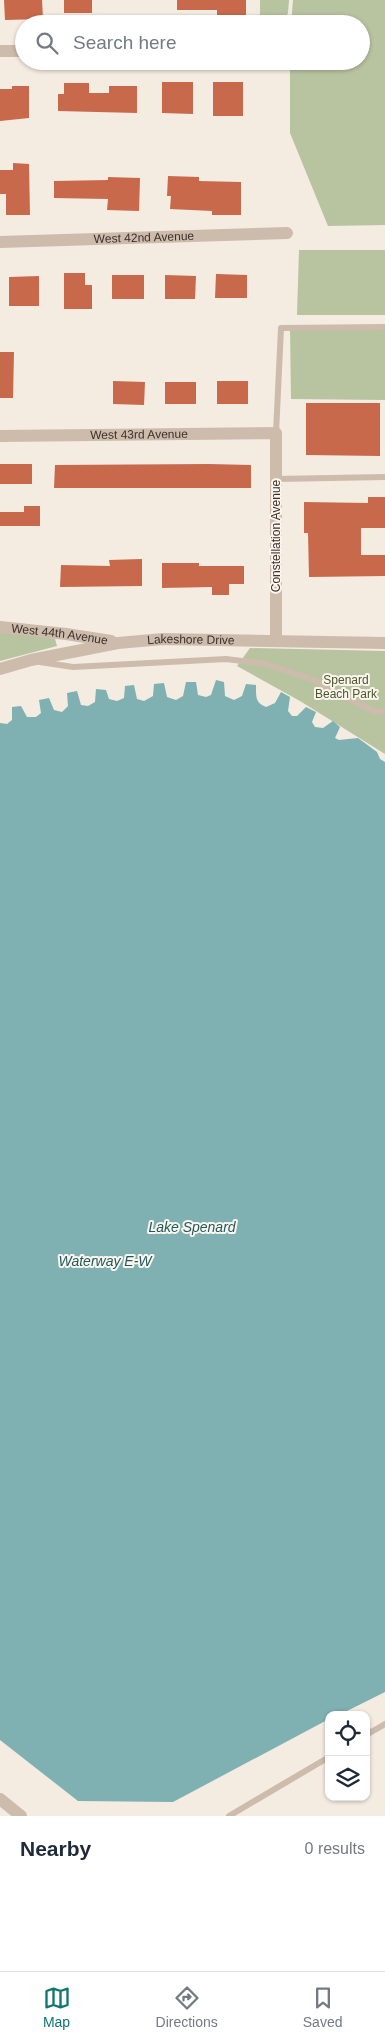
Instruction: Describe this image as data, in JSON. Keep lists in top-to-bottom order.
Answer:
{
  "streets": {
    "street": [
      "West 42nd Avenue",
      "West 43rd Avenue",
      "Constellation Avenue",
      "West 44th Avenue",
      "Lakeshore Drive"
    ]
  },
  "crossings": [
    ["West 43rd Avenue", "Constellation Avenue"],
    ["Constellation Avenue", "Lakeshore Drive"],
    ["West 44th Avenue", "Lakeshore Drive"]
  ],
  "water": ["Lake Spenard", "Waterway E-W"],
  "parks": ["Spenard Beach Park"],
  "page": {
    "search": "Search here",
    "heading": ["Nearby", "0 results"],
    "nav": ["Map", "Directions", "Saved"]
  }
}
